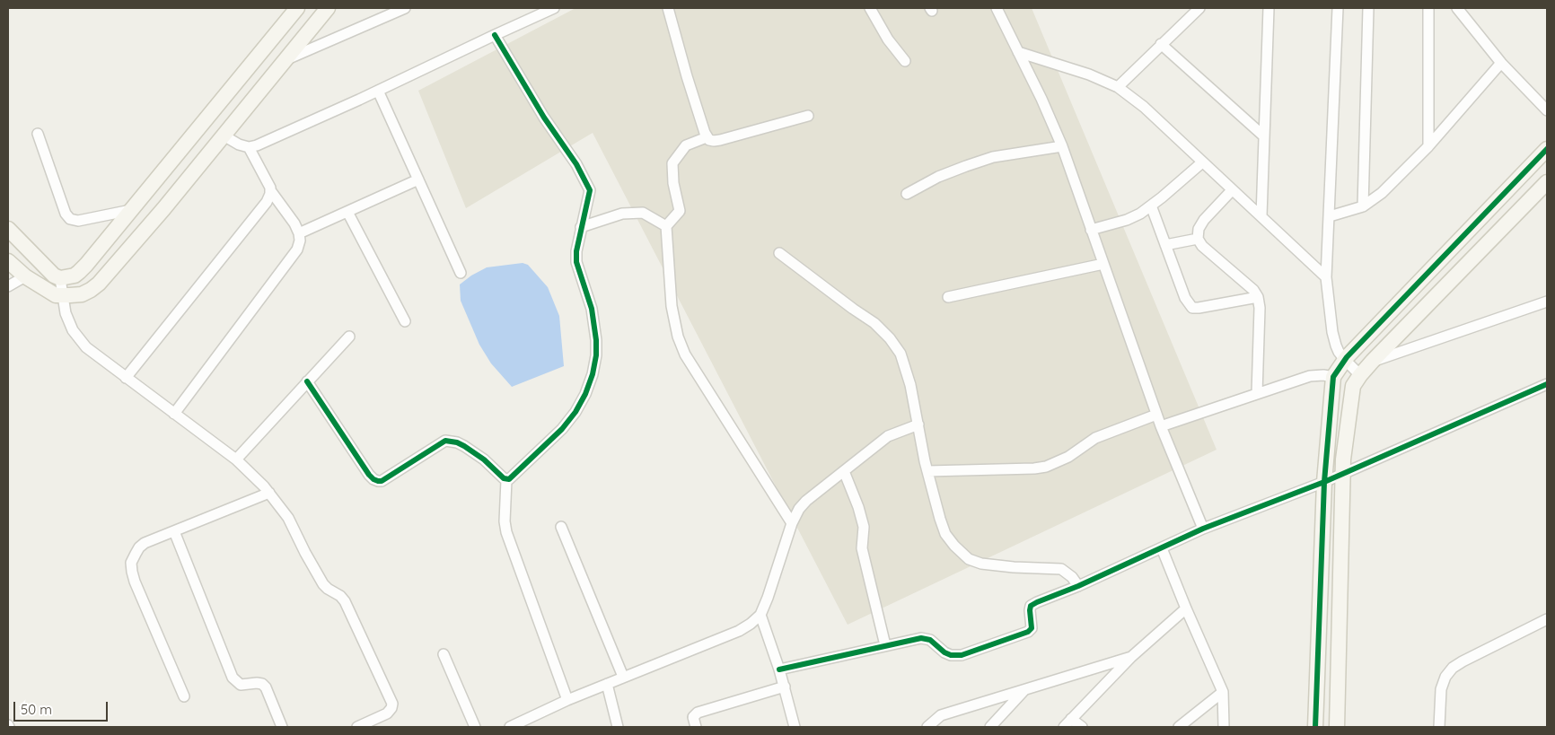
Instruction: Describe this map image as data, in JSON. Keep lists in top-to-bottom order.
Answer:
{
  "scale_bar": "50 m"
}
